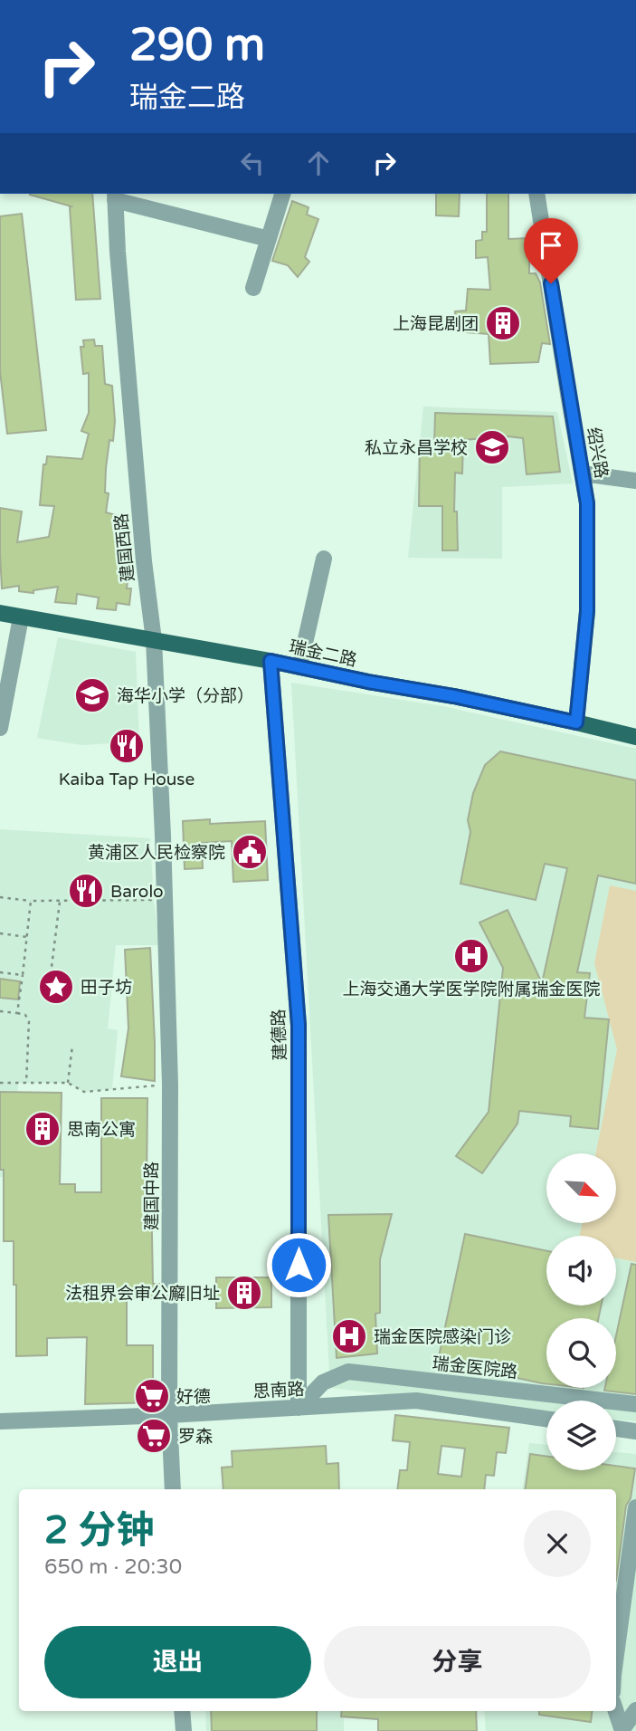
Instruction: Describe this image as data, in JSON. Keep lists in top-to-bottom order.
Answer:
{
  "streets": {
    "main road": ["瑞金二路"],
    "street": [
      "绍兴路",
      "建国西路",
      "建德路",
      "建国中路",
      "瑞金医院路",
      "思南路"
    ]
  },
  "crossings": [
    ["绍兴路", "瑞金二路"],
    ["建国西路", "瑞金二路"],
    ["建国西路", "建国中路"],
    ["瑞金二路", "建德路"],
    ["建德路", "瑞金医院路"],
    ["建德路", "思南路"],
    ["建国中路", "思南路"],
    ["瑞金医院路", "思南路"]
  ],
  "places": {
    "building": ["上海昆剧团", "思南公寓", "法租界会审公廨旧址"],
    "school or university": ["私立永昌学校", "海华小学（分部）"],
    "restaurant": ["Kaiba Tap House", "Barolo"],
    "public building": ["黄浦区人民检察院"],
    "hospital": ["上海交通大学医学院附属瑞金医院", "瑞金医院感染门诊"],
    "place": ["田子坊"],
    "supermarket": ["好德", "罗森"]
  },
  "north": "bottom right",
  "page": {
    "turn": ["290 m", "瑞金二路"],
    "heading": ["2 分钟", "650 m · 20:30"],
    "buttons": ["退出", "分享"]
  }
}
